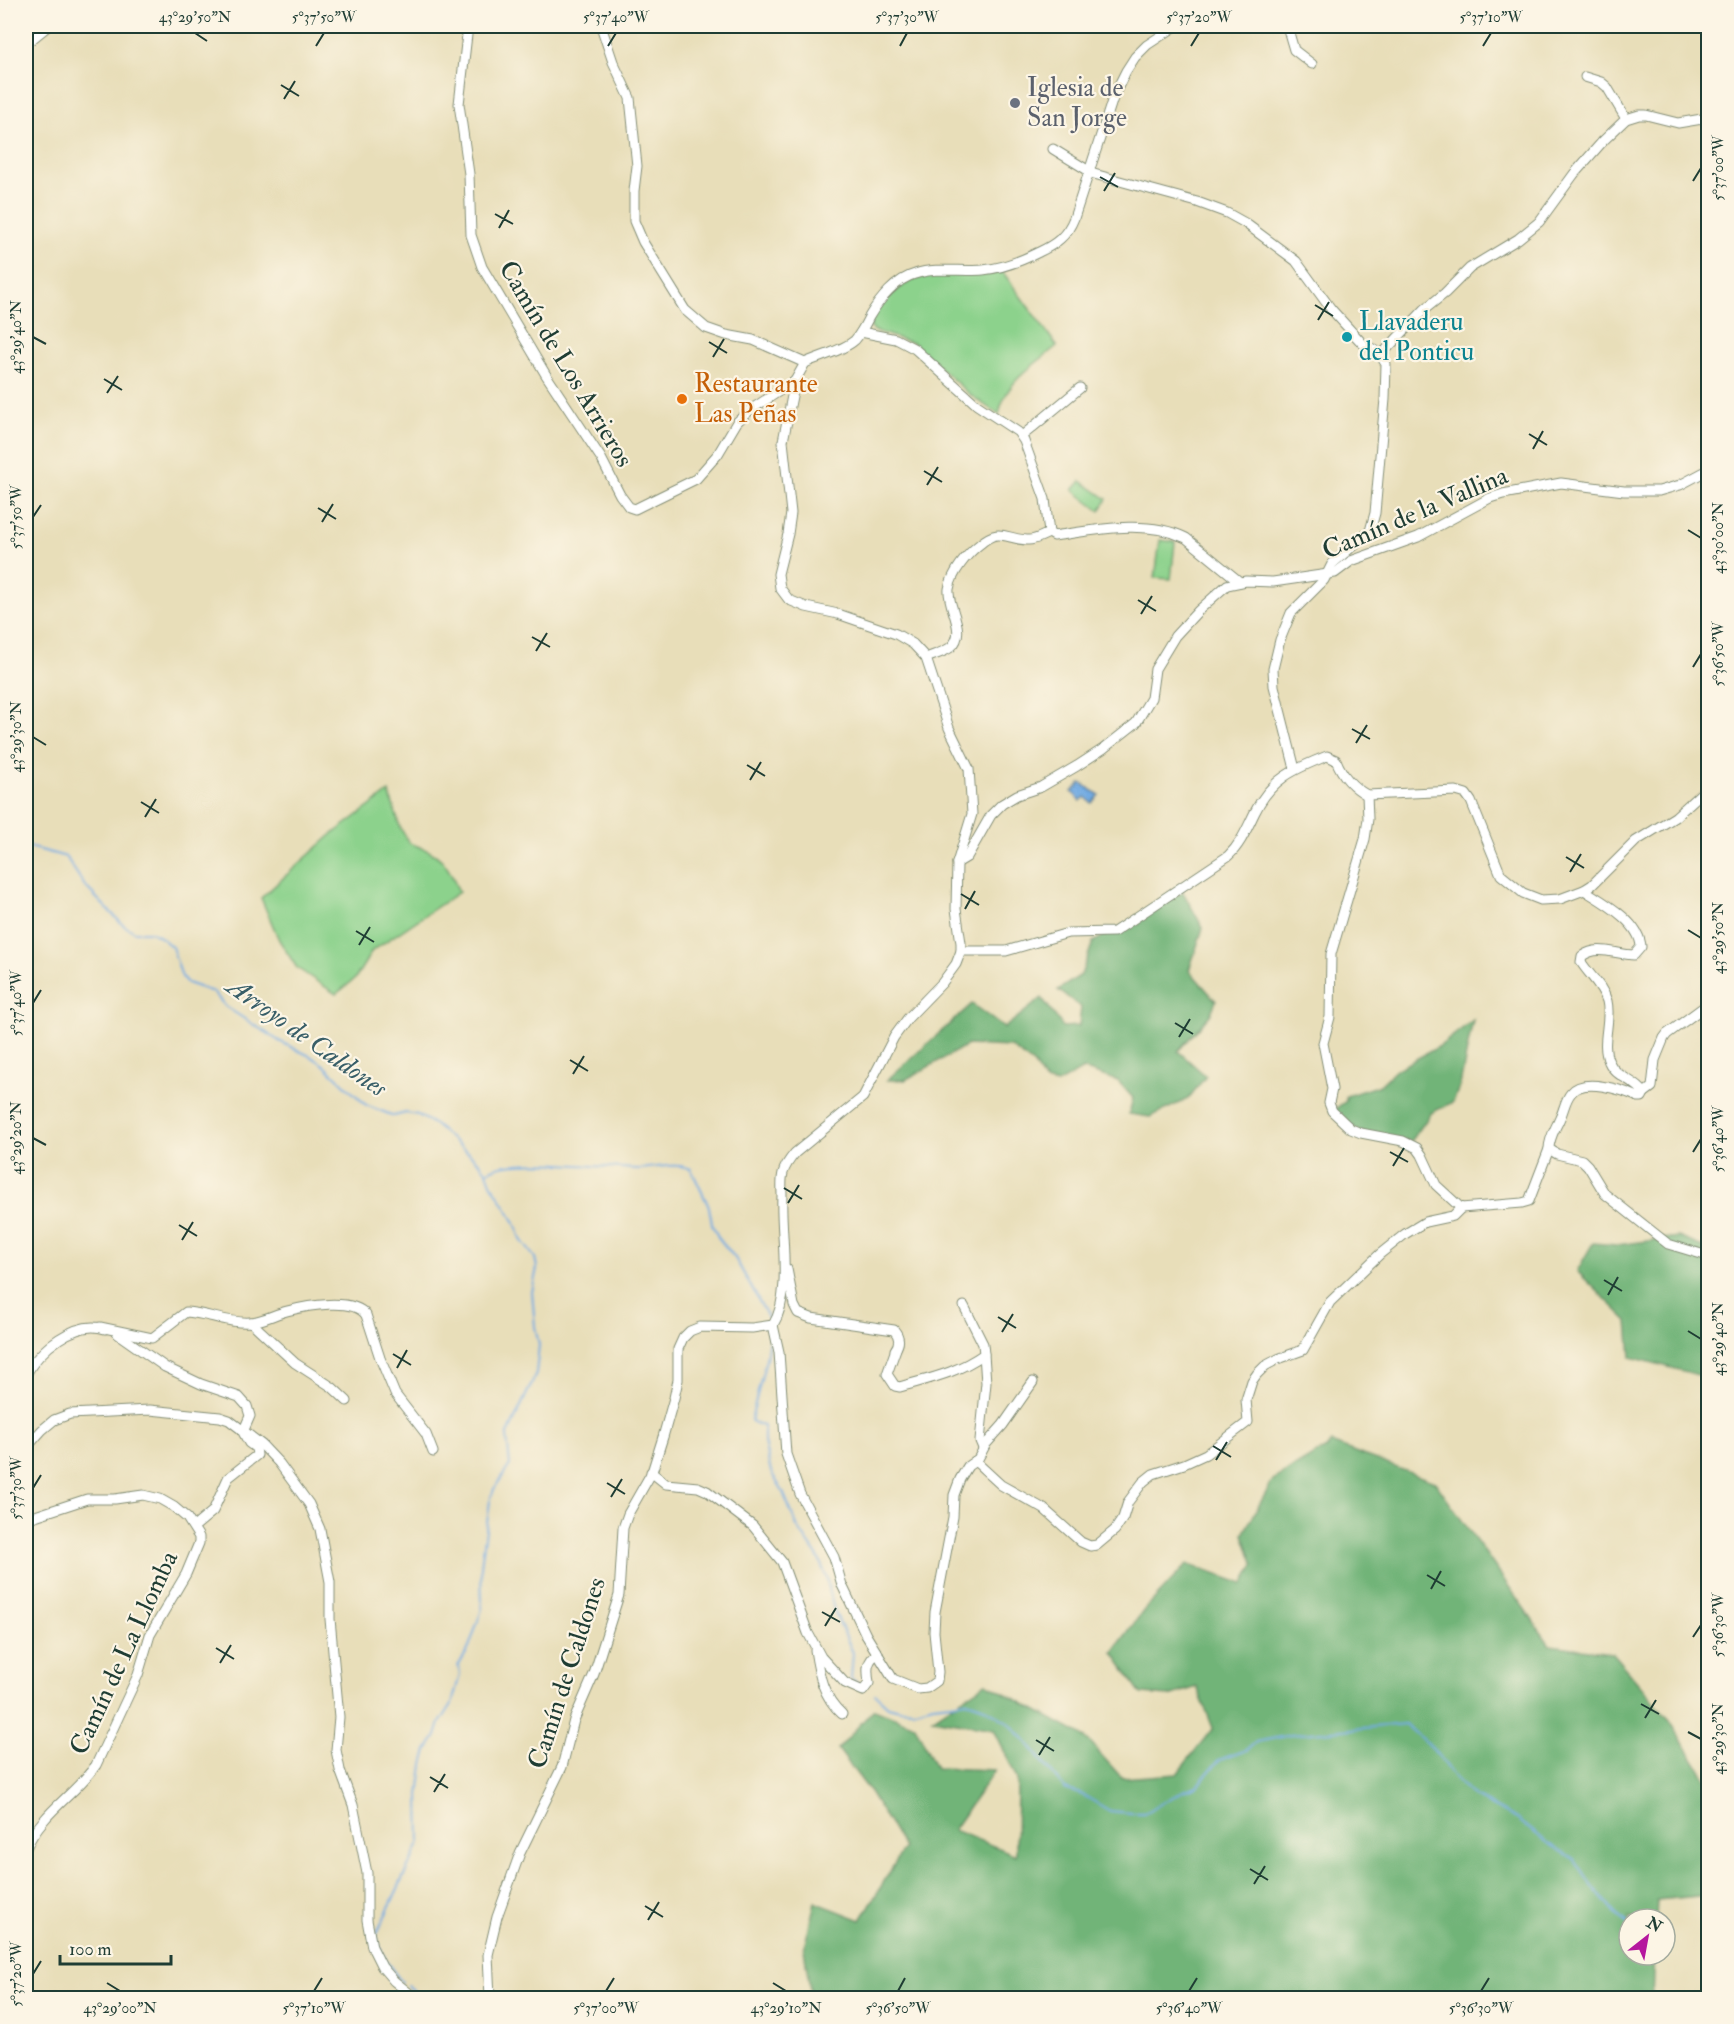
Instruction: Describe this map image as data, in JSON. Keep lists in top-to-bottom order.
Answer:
{
  "streets": {
    "street": [
      "Camín de Los Arrieros",
      "Camín de la Vallina",
      "Camín de La Llomba",
      "Camín de Caldones"
    ]
  },
  "water": ["Arroyo de Caldones"],
  "places": ["Iglesia de San Jorge", "Llavaderu del Ponticu", "Restaurante Las Peñas"],
  "scale_bar": "100 m",
  "north": "top right",
  "coordinates": [
    "43°29'50\"N",
    "5°37'50\"W",
    "5°37'40\"W",
    "5°37'30\"W",
    "5°37'20\"W",
    "5°37'10\"W",
    "5°37'00\"W",
    "43°29'40\"N",
    "43°30'00\"N",
    "5°36'50\"W",
    "43°29'30\"N",
    "43°29'20\"N",
    "5°36'40\"W",
    "5°36'30\"W",
    "43°29'00\"N",
    "43°29'10\"N"
  ]
}
